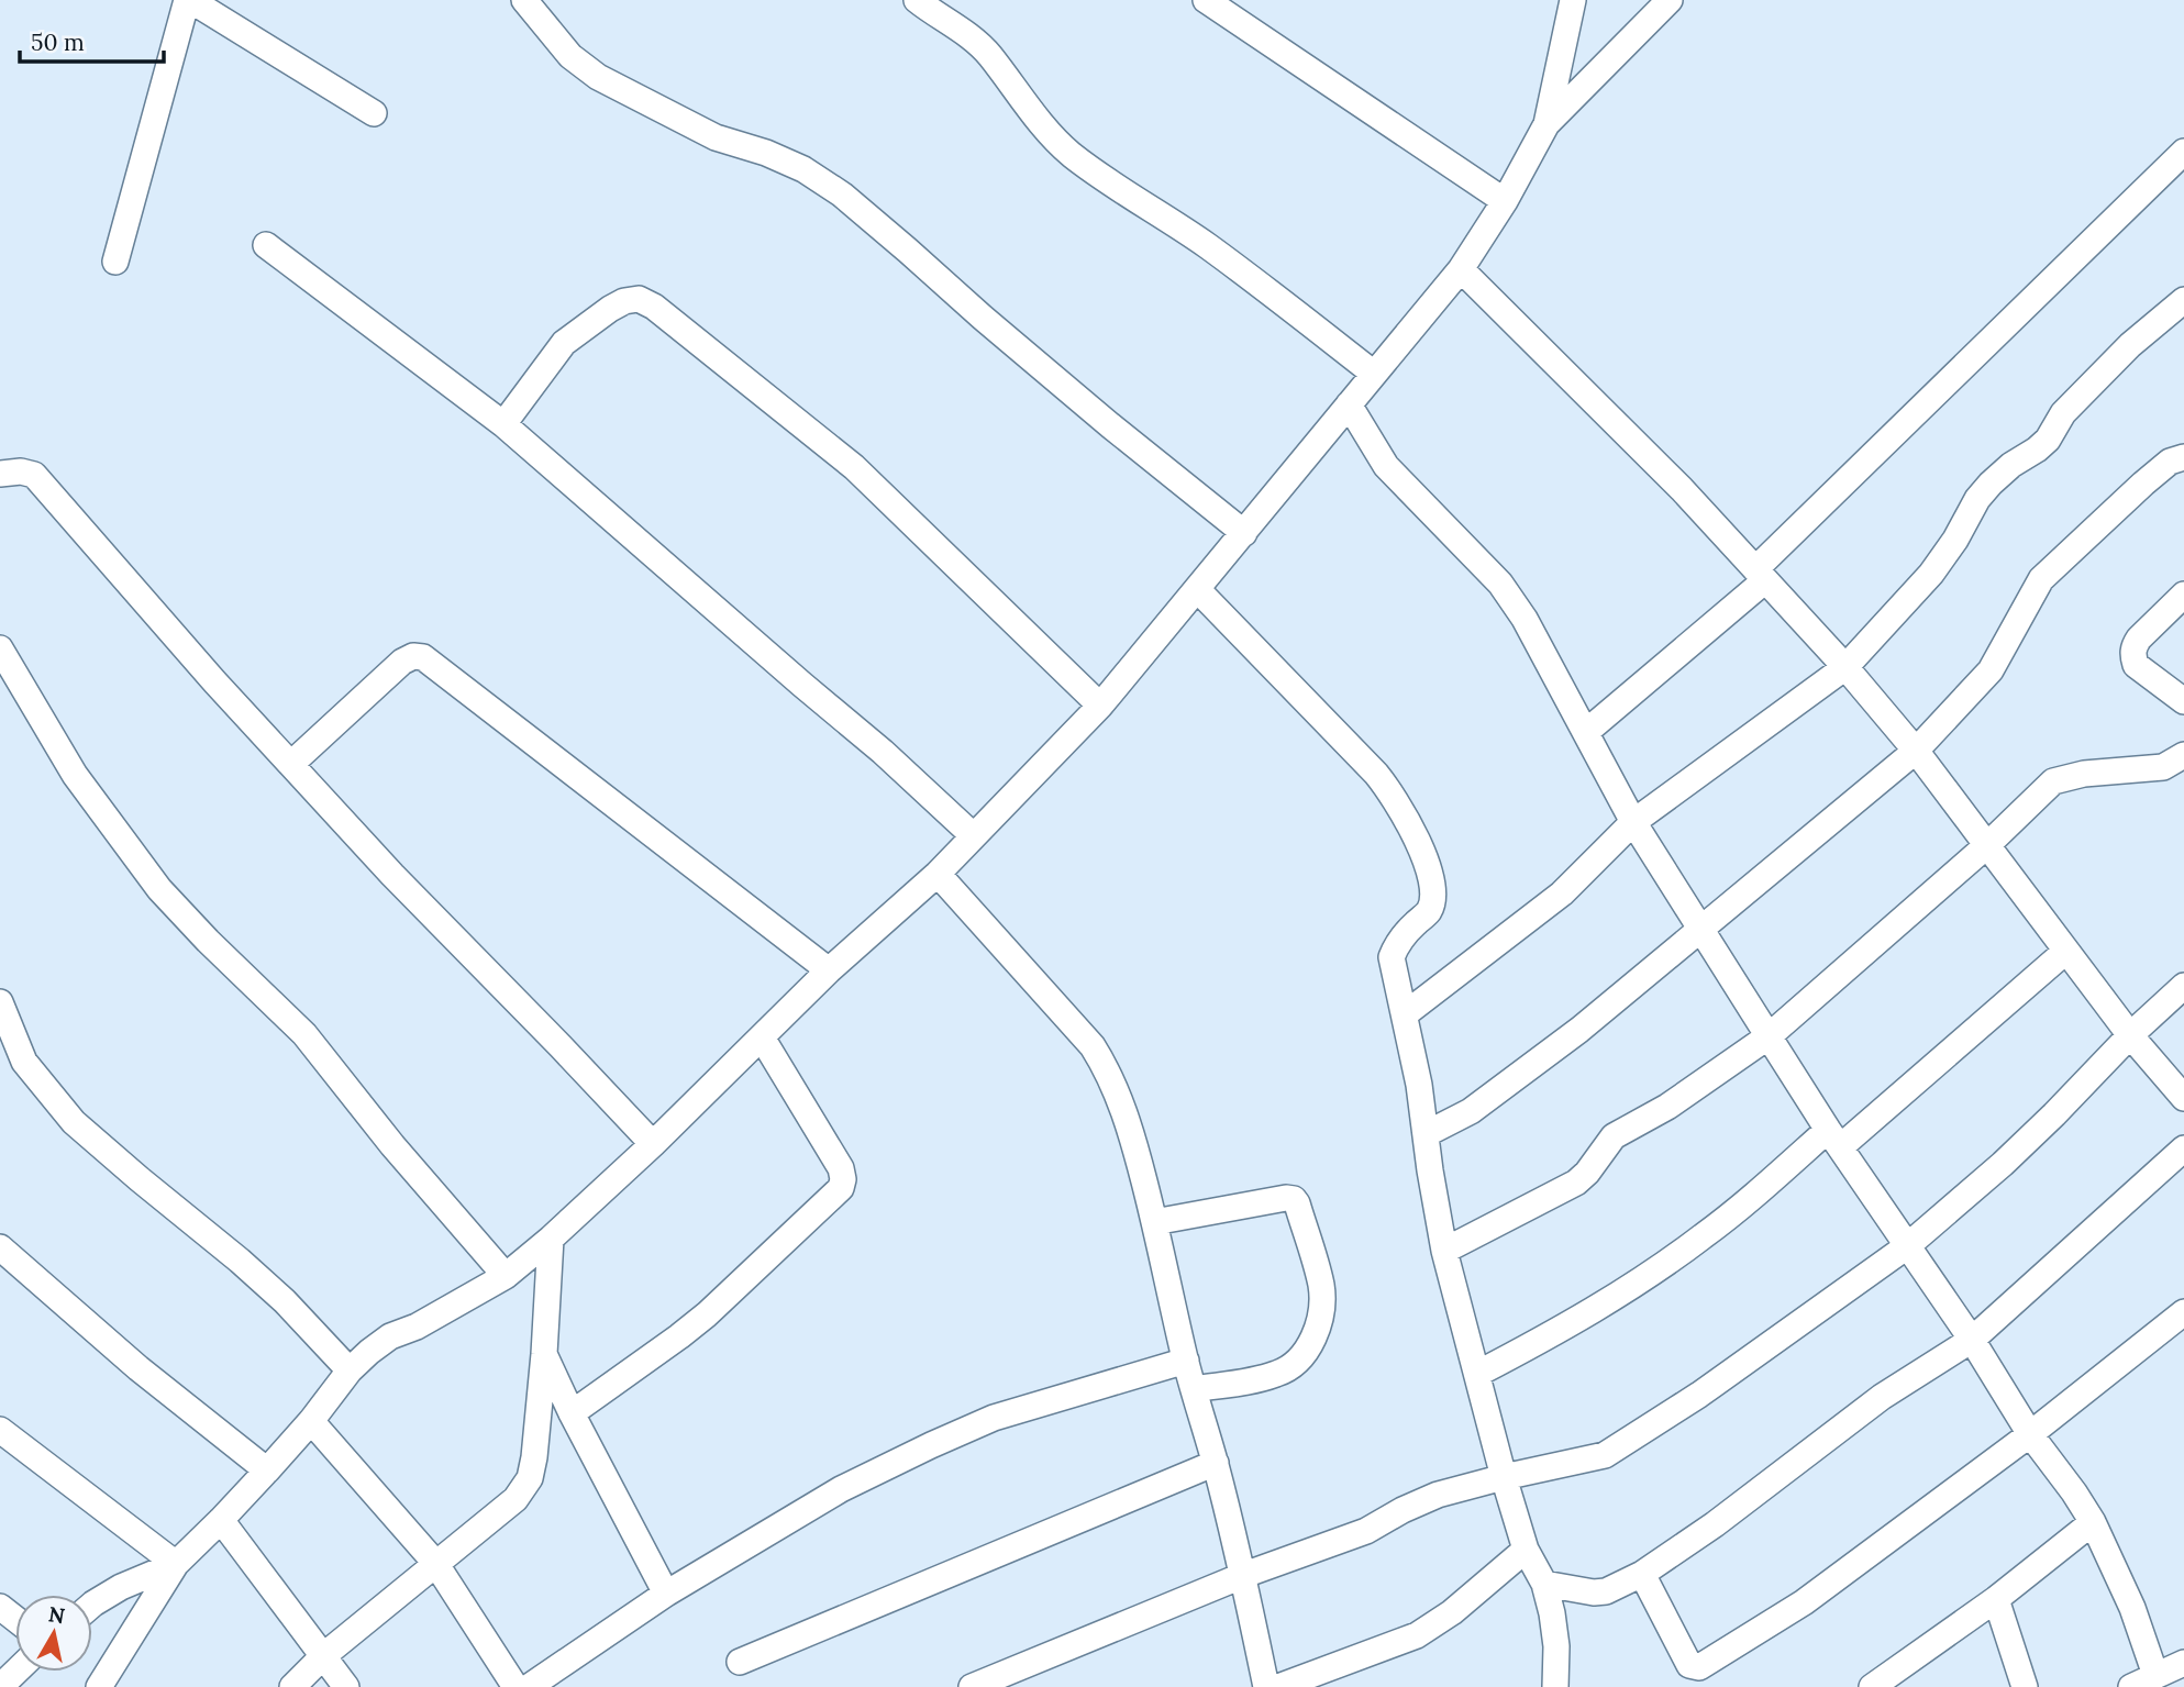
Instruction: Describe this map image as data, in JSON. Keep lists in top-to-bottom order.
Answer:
{
  "scale_bar": "50 m",
  "north": "top"
}
